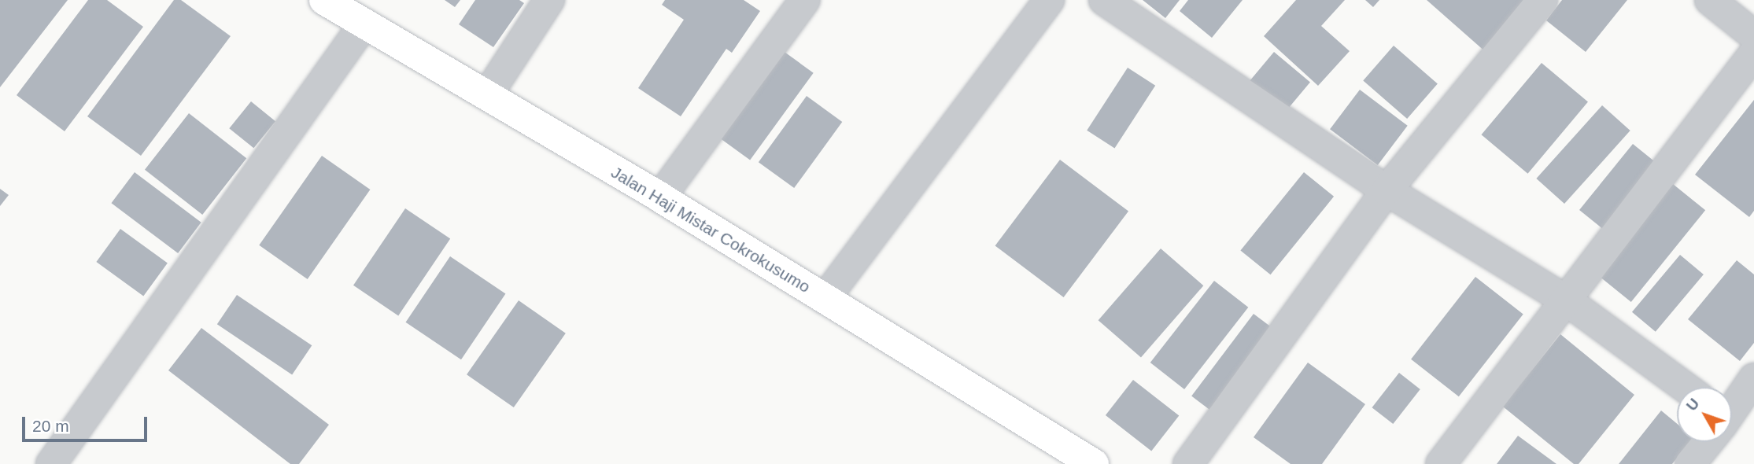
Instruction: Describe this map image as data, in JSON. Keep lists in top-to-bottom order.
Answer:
{
  "streets": {
    "main road": ["Jalan Haji Mistar Cokrokusumo"]
  },
  "scale_bar": "20 m",
  "north": "top left"
}
